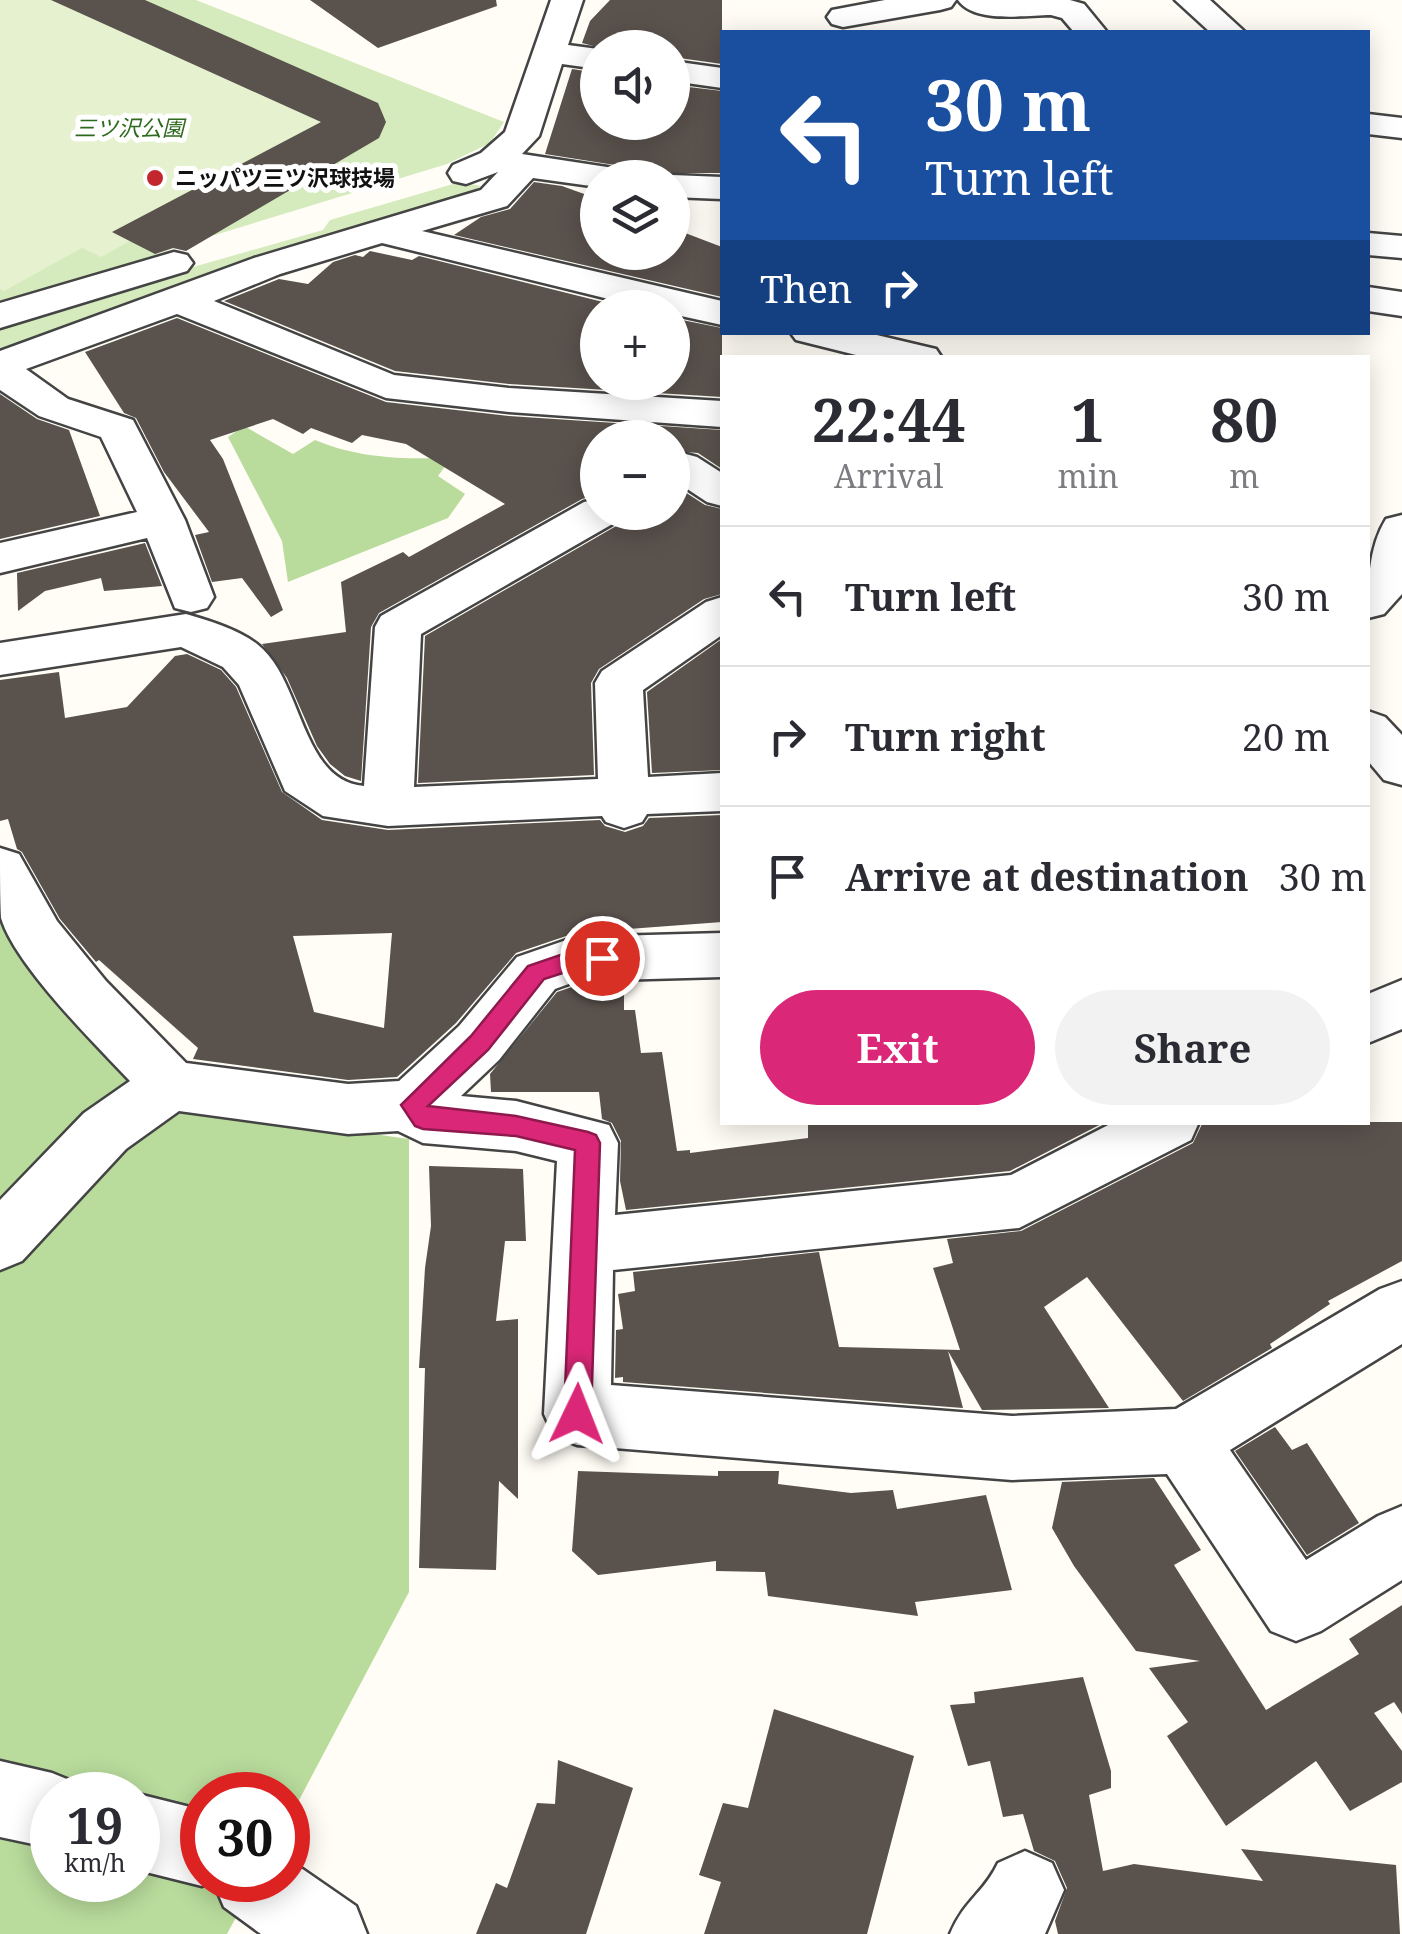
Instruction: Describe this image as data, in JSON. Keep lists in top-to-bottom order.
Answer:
{
  "parks": ["三ツ沢公園"],
  "places": ["ニッパツ三ツ沢球技場"],
  "page": {
    "map_buttons": ["+", "−"],
    "turn": ["30 m", "Turn left"],
    "then": "Then",
    "eta": [
      "22:44",
      "Arrival",
      "1",
      "min",
      "80",
      "m"
    ],
    "list": [
      {
        "name": "Turn left",
        "value": "30 m"
      },
      {
        "name": "Turn right",
        "value": "20 m"
      },
      {
        "name": "Arrive at destination",
        "value": "30 m"
      }
    ],
    "buttons": ["Exit", "Share"],
    "speed": "19 km/h",
    "limit": "30"
  }
}
